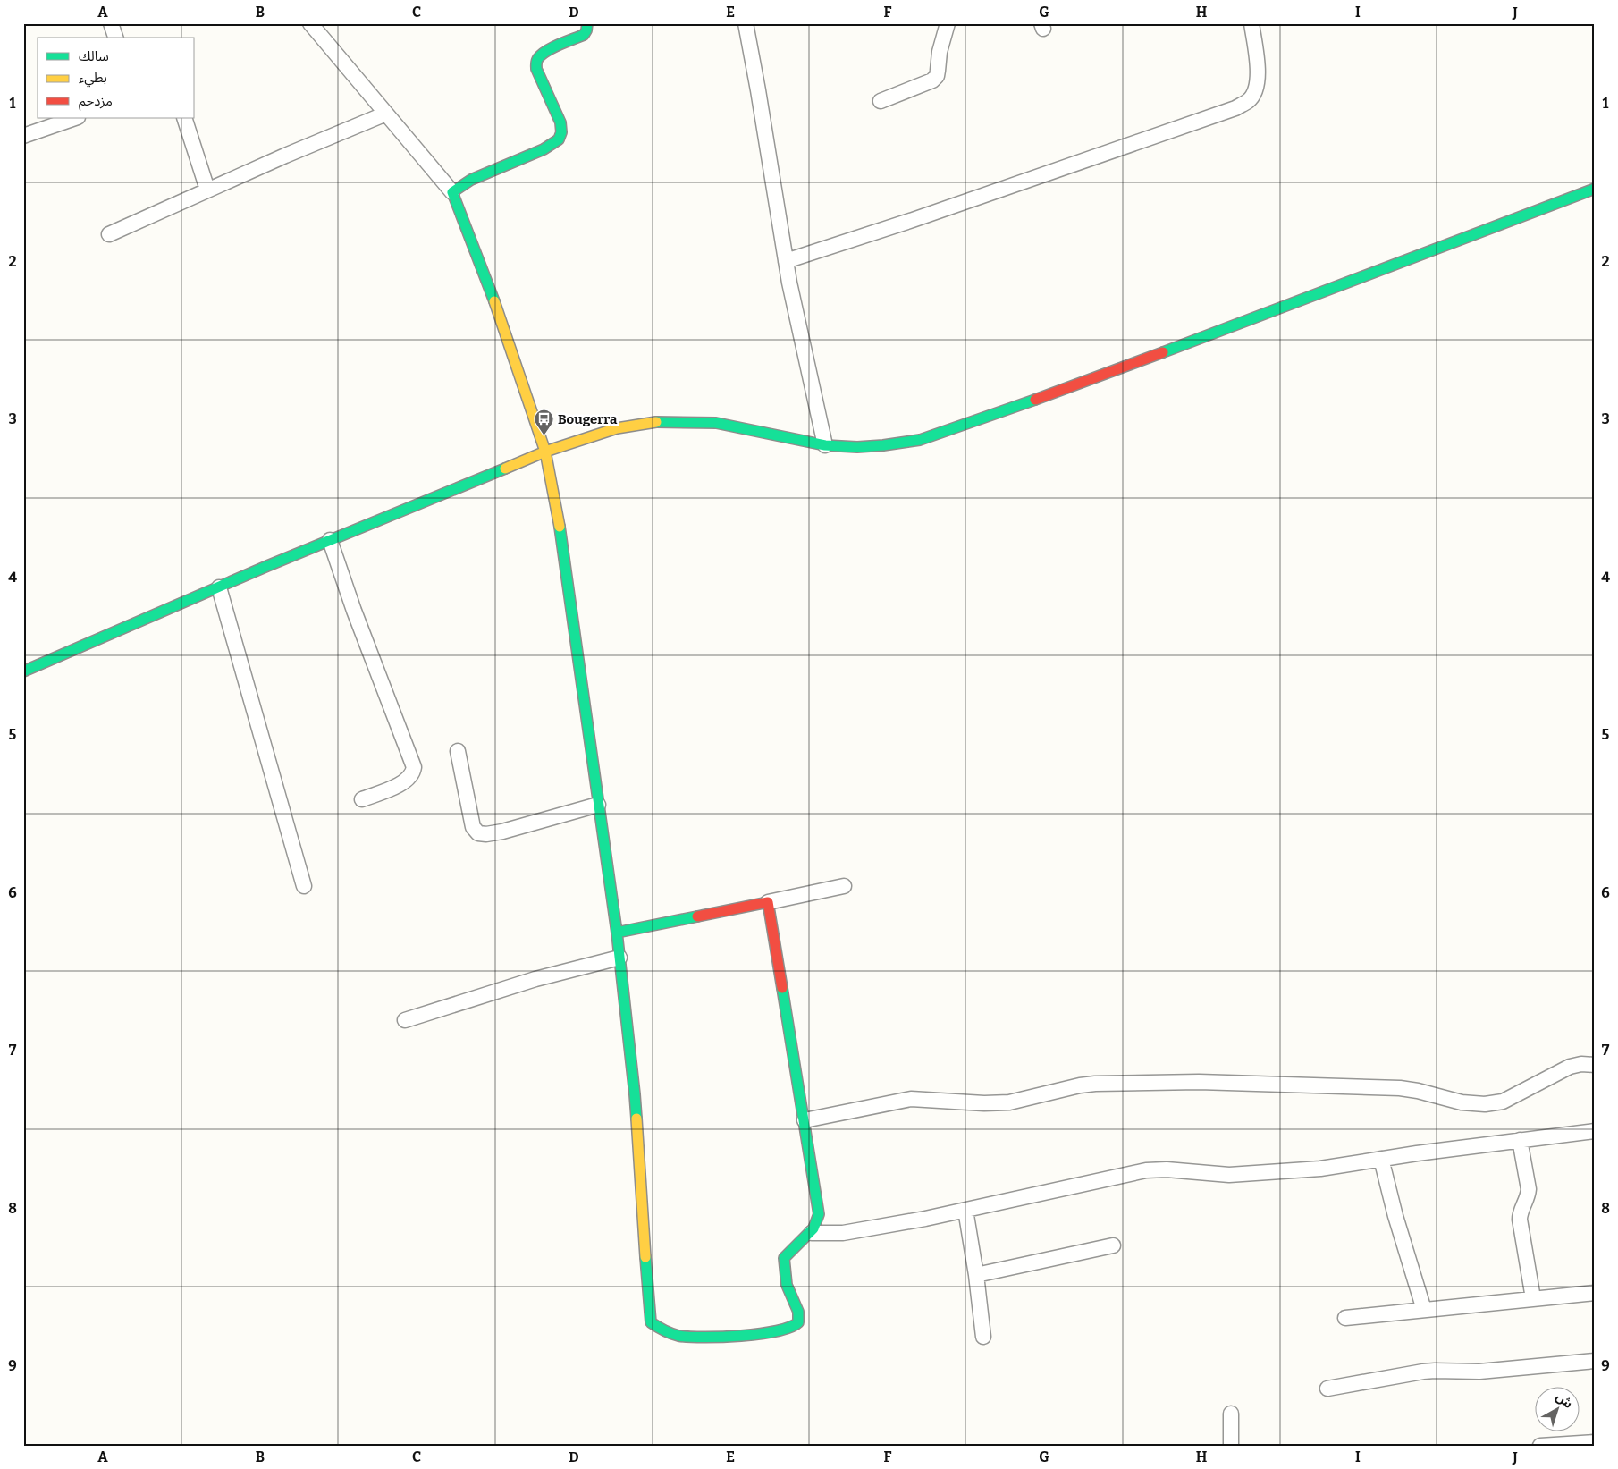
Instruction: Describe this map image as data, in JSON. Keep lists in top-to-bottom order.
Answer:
{
  "places": {
    "bus stop": ["Bougerra"]
  },
  "legend": ["سالك", "بطيء", "مزدحم"],
  "north": "top right",
  "grid": {
    "columns": [
      "A",
      "B",
      "C",
      "D",
      "E",
      "F",
      "G",
      "H",
      "I",
      "J"
    ],
    "rows": [
      "1",
      "2",
      "3",
      "4",
      "5",
      "6",
      "7",
      "8",
      "9"
    ]
  }
}
